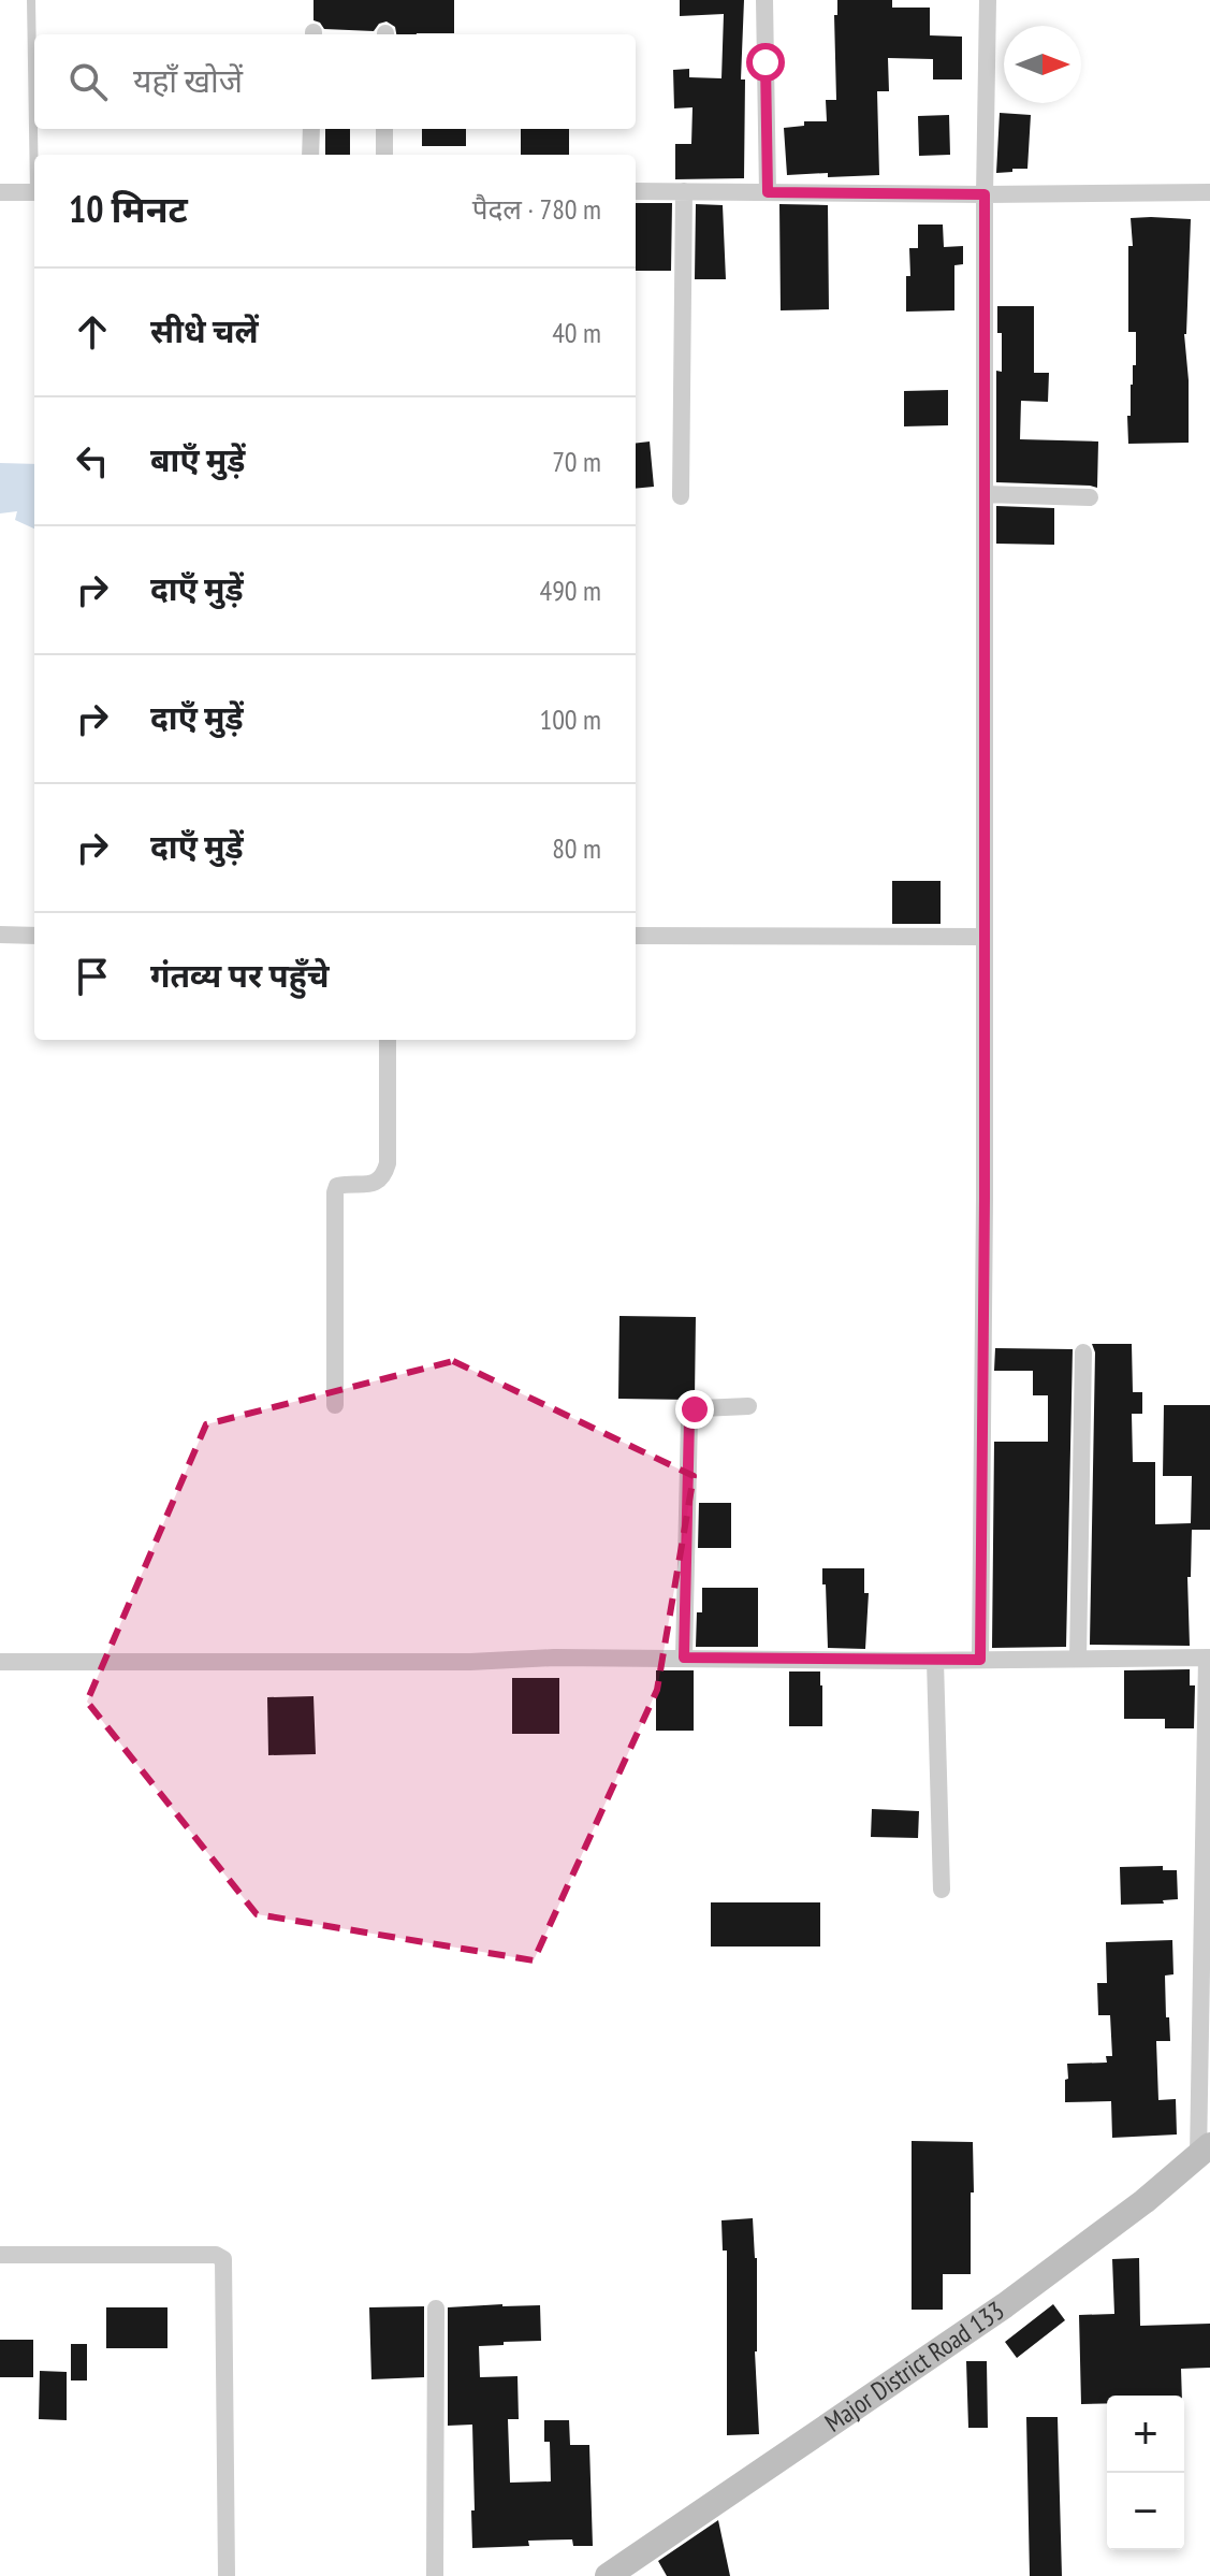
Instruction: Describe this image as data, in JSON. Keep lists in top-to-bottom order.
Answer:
{
  "streets": {
    "main road": ["Major District Road 133"]
  },
  "north": "right",
  "page": {
    "search": "यहाँ खोजें",
    "heading": ["10 मिनट", "पैदल · 780 m"],
    "list": [
      ["सीधे चलें", "40 m"],
      ["बाएँ मुड़ें", "70 m"],
      ["दाएँ मुड़ें", "490 m"],
      ["दाएँ मुड़ें", "100 m"],
      ["दाएँ मुड़ें", "80 m"],
      "गंतव्य पर पहुँचे"
    ],
    "map_buttons": ["+", "−"]
  }
}
